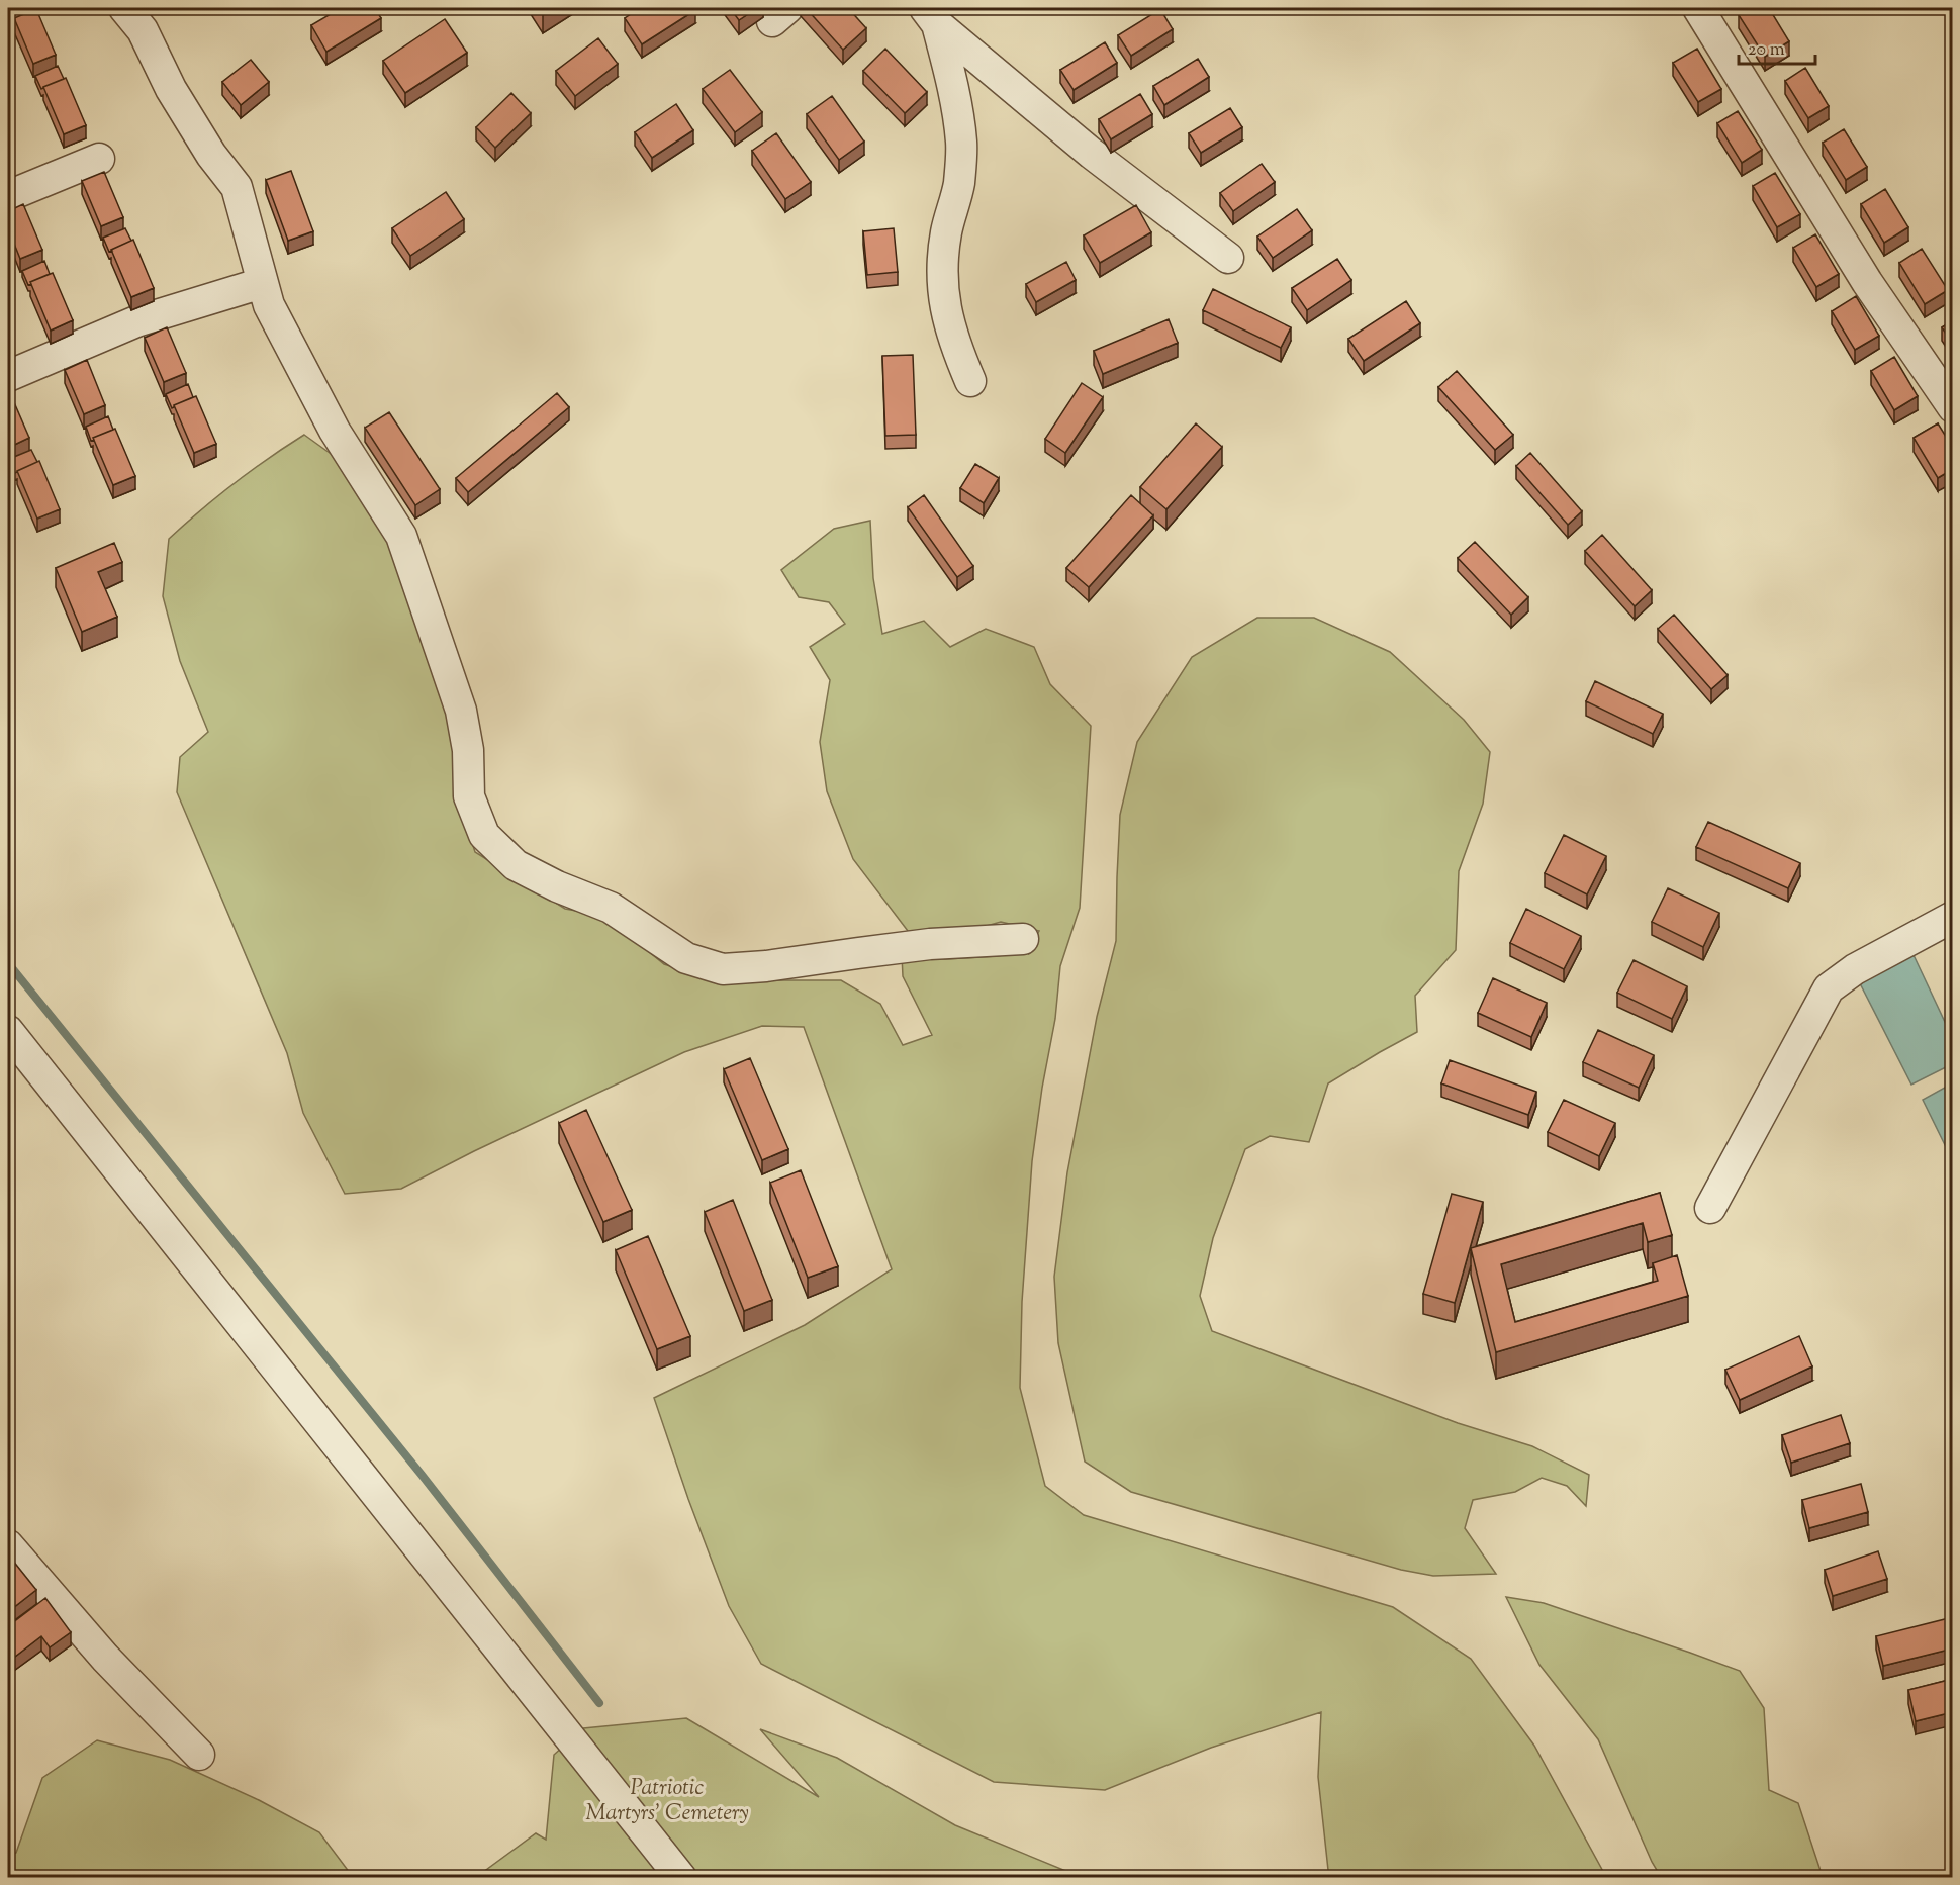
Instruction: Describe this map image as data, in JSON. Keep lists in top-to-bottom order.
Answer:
{
  "parks": ["Patriotic Martyrs' Cemetery"],
  "scale_bar": "20 m"
}
